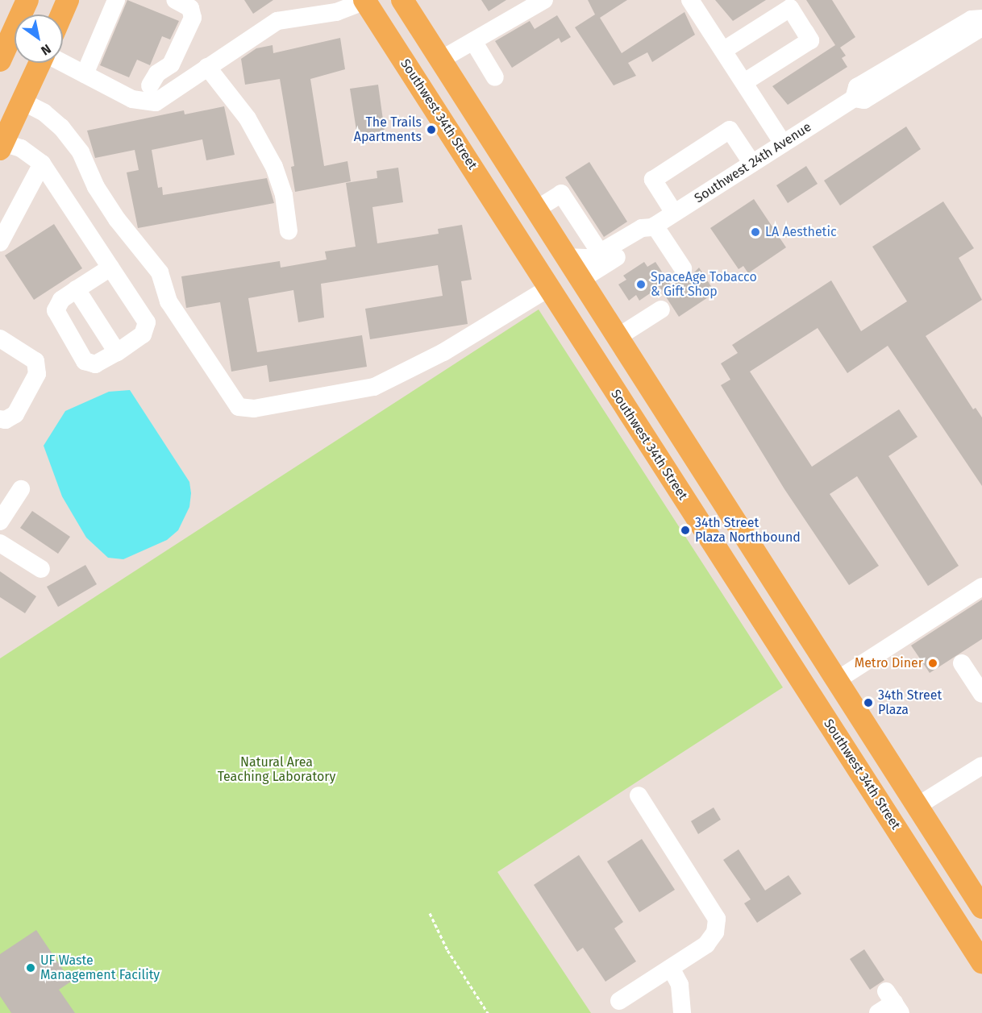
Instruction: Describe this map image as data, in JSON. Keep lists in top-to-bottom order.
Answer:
{
  "streets": {
    "main road": ["Southwest 34th Street"],
    "street": ["Southwest 24th Avenue"]
  },
  "parks": ["Natural Area Teaching Laboratory"],
  "places": [
    "The Trails Apartments",
    "LA Aesthetic",
    "SpaceAge Tobacco & Gift Shop",
    "34th Street Plaza Northbound",
    "Metro Diner",
    "34th Street Plaza",
    "UF Waste Management Facility"
  ],
  "north": "bottom right"
}
